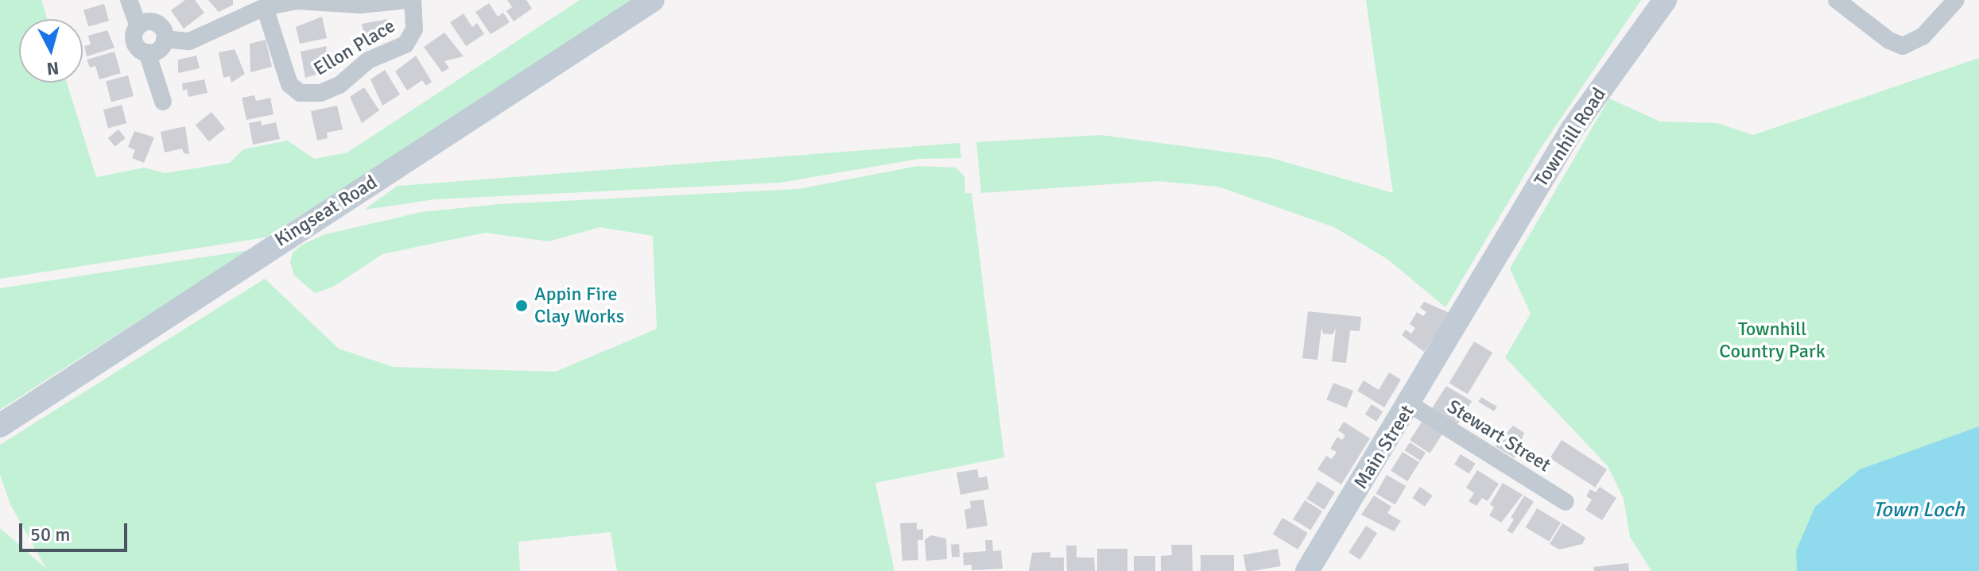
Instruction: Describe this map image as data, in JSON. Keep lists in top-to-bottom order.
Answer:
{
  "streets": {
    "street": [
      "Ellon Place",
      "Townhill Road",
      "Kingseat Road",
      "Stewart Street",
      "Main Street"
    ]
  },
  "crossings": [
    ["Townhill Road", "Main Street"],
    ["Stewart Street", "Main Street"]
  ],
  "water": ["Town Loch"],
  "parks": ["Townhill Country Park"],
  "places": ["Appin Fire Clay Works"],
  "scale_bar": "50 m",
  "north": "bottom"
}
